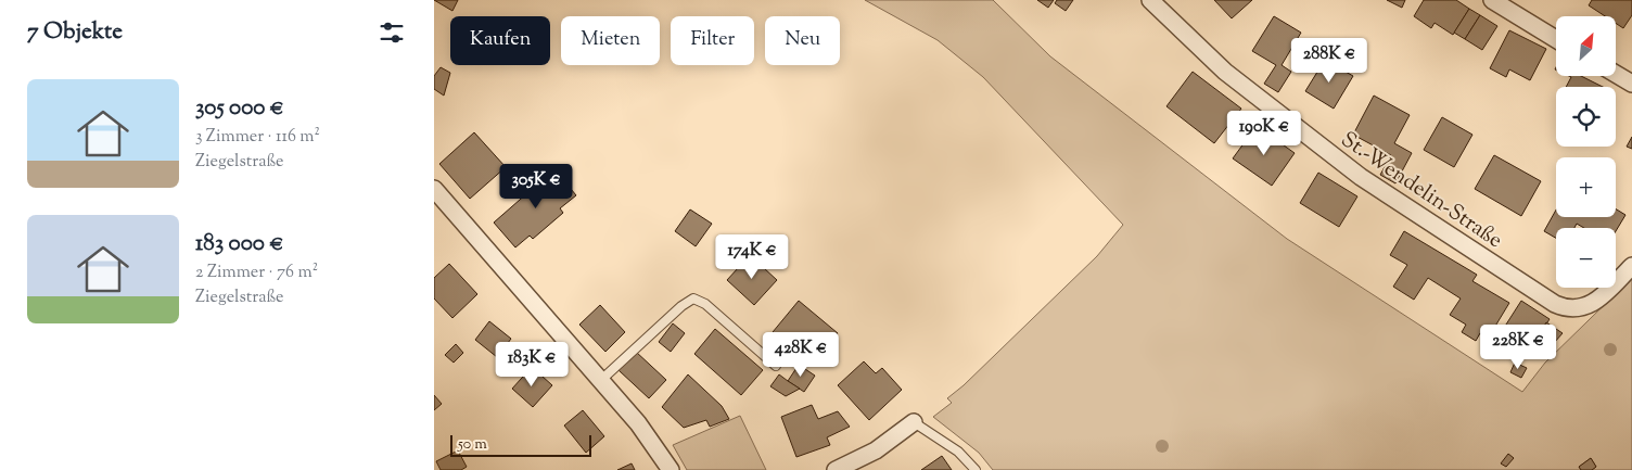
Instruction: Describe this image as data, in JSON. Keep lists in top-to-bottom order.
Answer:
{
  "streets": {
    "street": ["St.-Wendelin-Straße"]
  },
  "scale_bar": "50 m",
  "north": "top right",
  "page": {
    "heading": "7 Objekte",
    "map_buttons": ["+", "−"],
    "chip": [
      "Kaufen",
      "Mieten",
      "Filter",
      "Neu"
    ],
    "price": [
      "288K €",
      "190K €",
      "305K €",
      "174K €",
      "228K €",
      "428K €",
      "183K €"
    ],
    "list": [
      {
        "name": "305 000 €",
        "note": "3 Zimmer · 116 m² · Ziegelstraße"
      },
      {
        "name": "183 000 €",
        "note": "2 Zimmer · 76 m² · Ziegelstraße"
      }
    ],
    "scale": "50 m"
  }
}
